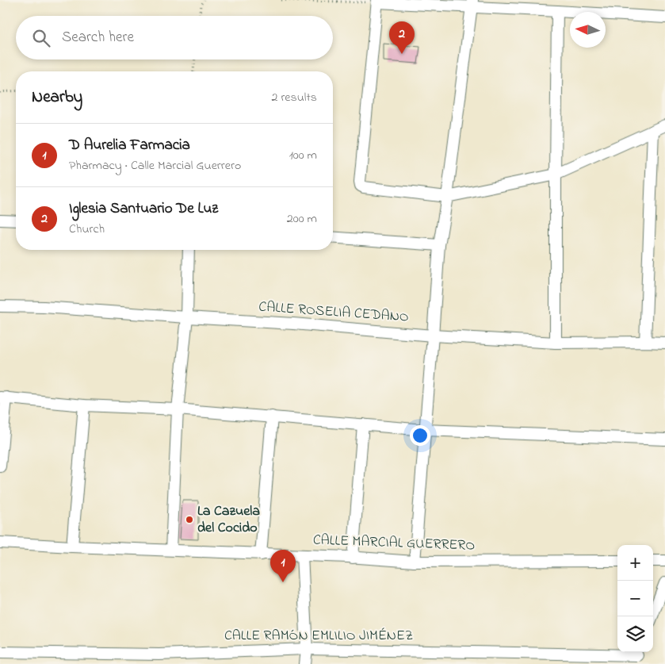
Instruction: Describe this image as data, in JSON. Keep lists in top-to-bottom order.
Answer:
{
  "streets": {
    "street": ["CALLE ROSELIA CEDANO", "CALLE MARCIAL GUERRERO", "CALLE RAMÓN EMLILIO JIMÉNEZ"]
  },
  "places": ["La Cazuela del Cocido"],
  "north": "left",
  "page": {
    "search": "Search here",
    "pins": ["2", "1"],
    "heading": ["Nearby", "2 results"],
    "list": [
      {
        "mark": "1",
        "name": "D Aurelia Farmacia",
        "note": "Pharmacy · Calle Marcial Guerrero",
        "value": "100 m"
      },
      {
        "mark": "2",
        "name": "Iglesia Santuario De Luz",
        "note": "Church",
        "value": "200 m"
      }
    ],
    "map_buttons": ["+", "−"]
  }
}
